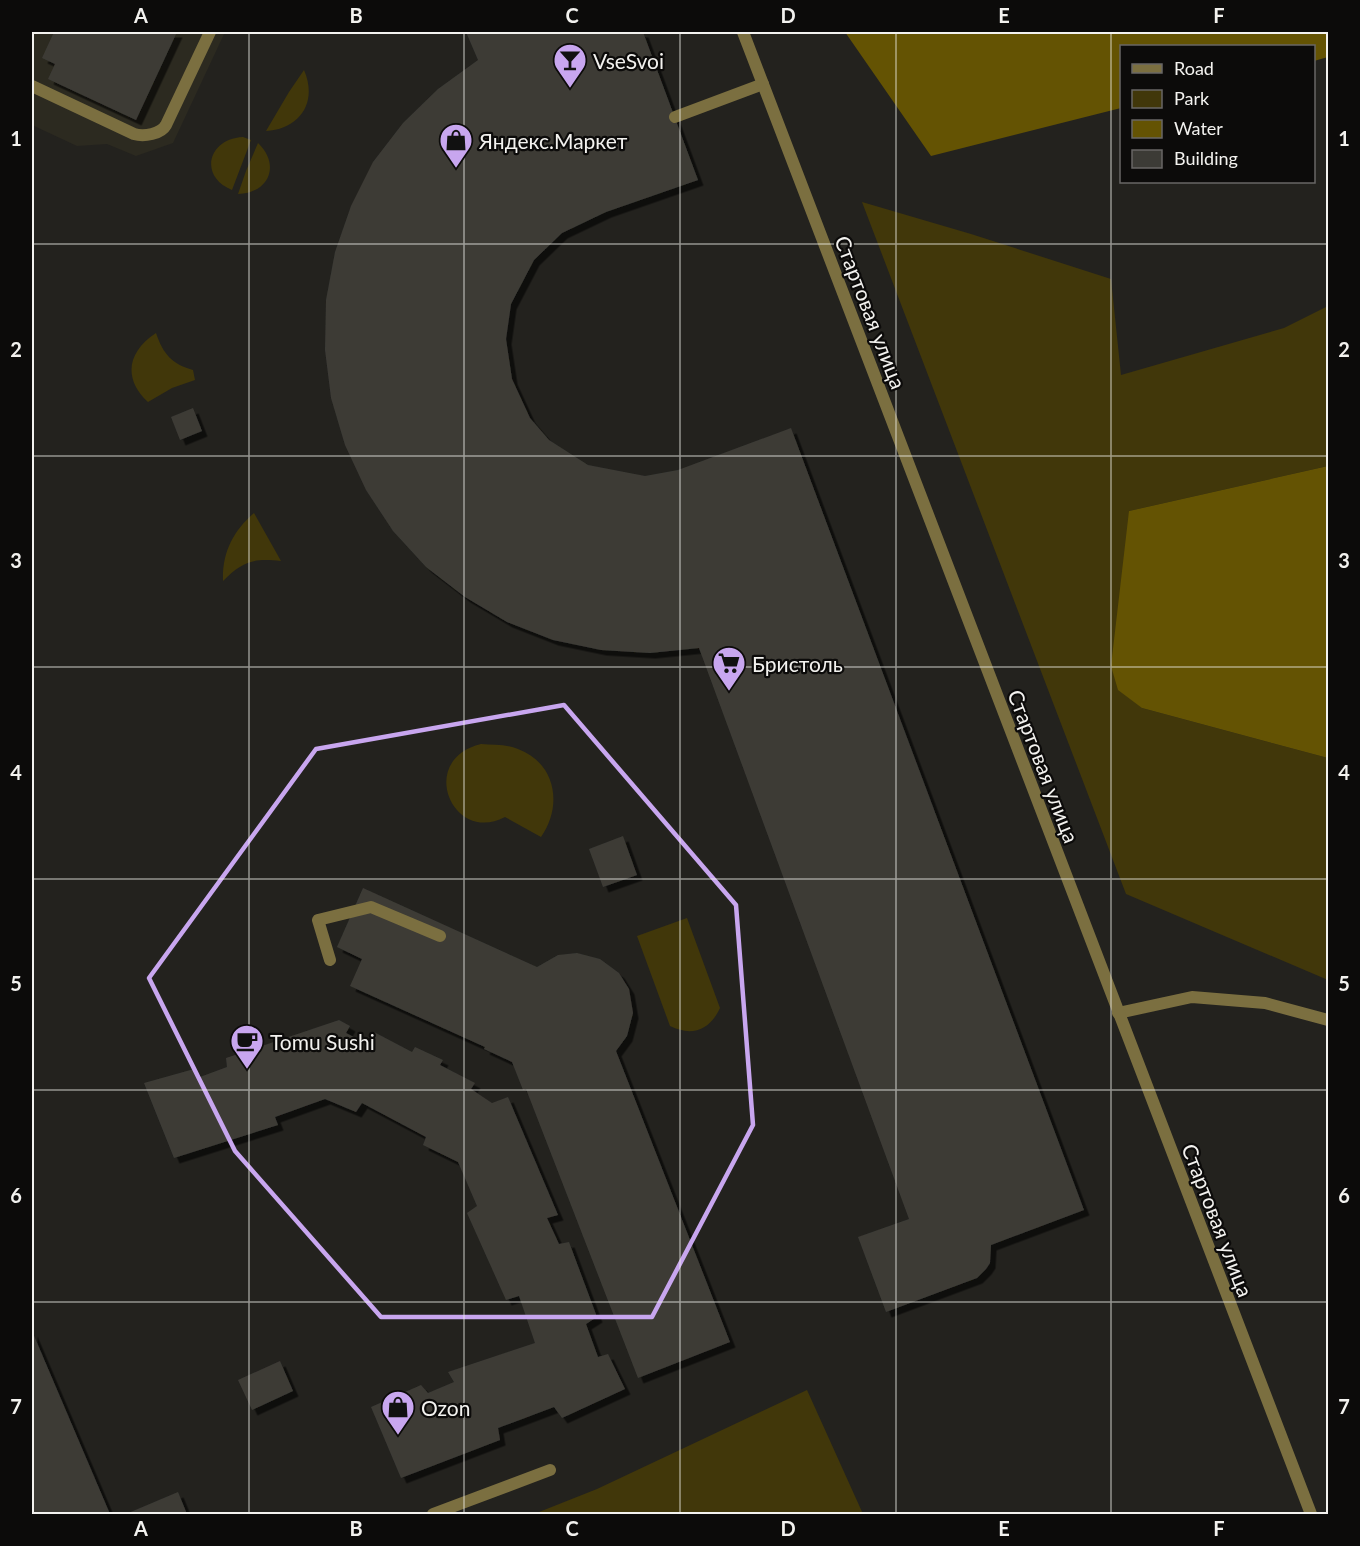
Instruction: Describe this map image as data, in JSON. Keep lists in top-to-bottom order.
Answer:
{
  "streets": {
    "street": ["Стартовая улица"]
  },
  "places": {
    "bar": ["VseSvoi"],
    "shop": ["Яндекс.Маркет", "Ozon"],
    "supermarket": ["Бристоль"],
    "cafe": ["Tomu Sushi"]
  },
  "legend": [
    "Road",
    "Park",
    "Water",
    "Building"
  ],
  "grid": {
    "columns": [
      "A",
      "B",
      "C",
      "D",
      "E",
      "F"
    ],
    "rows": [
      "1",
      "2",
      "3",
      "4",
      "5",
      "6",
      "7"
    ]
  }
}
